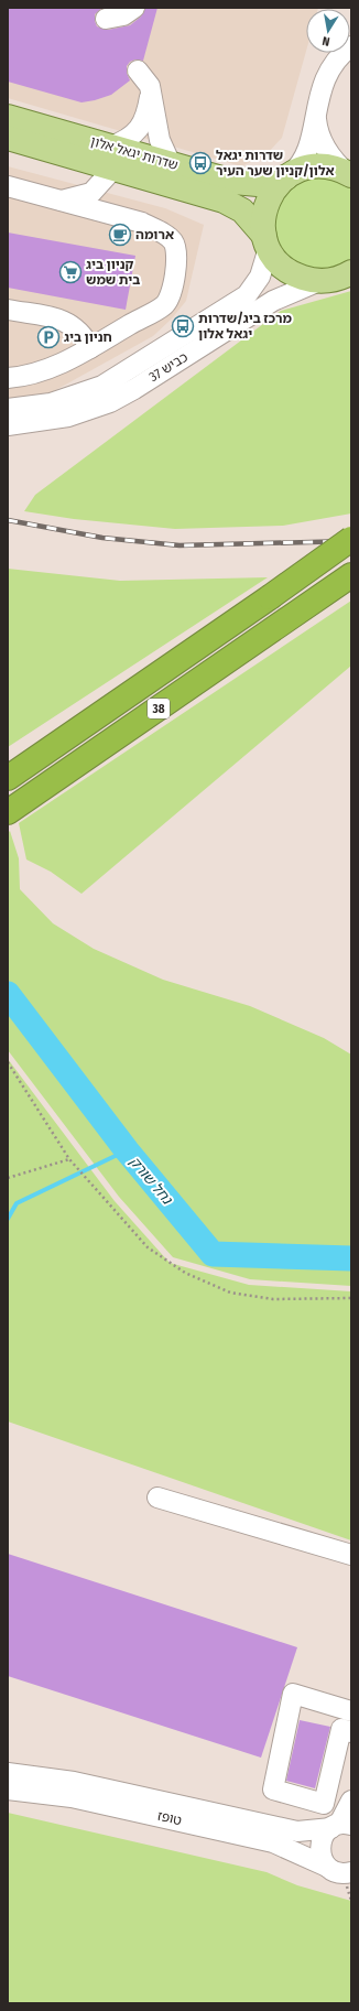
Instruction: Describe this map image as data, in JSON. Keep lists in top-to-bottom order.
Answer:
{
  "streets": {
    "highway": ["38"],
    "main road": ["שדרות יגאל אלון"],
    "street": ["כביש 37", "טופז"]
  },
  "crossings": [
    ["שדרות יגאל אלון", "כביש 37"]
  ],
  "water": ["נחל שורק"],
  "places": {
    "bus stop": ["שדרות יגאל אלון/קניון שער העיר", "מרכז ביג/שדרות יגאל אלון"],
    "cafe": ["ארומה"],
    "supermarket": ["קניון ביג בית שמש"],
    "parking": ["חניון ביג"]
  },
  "north": "bottom"
}
